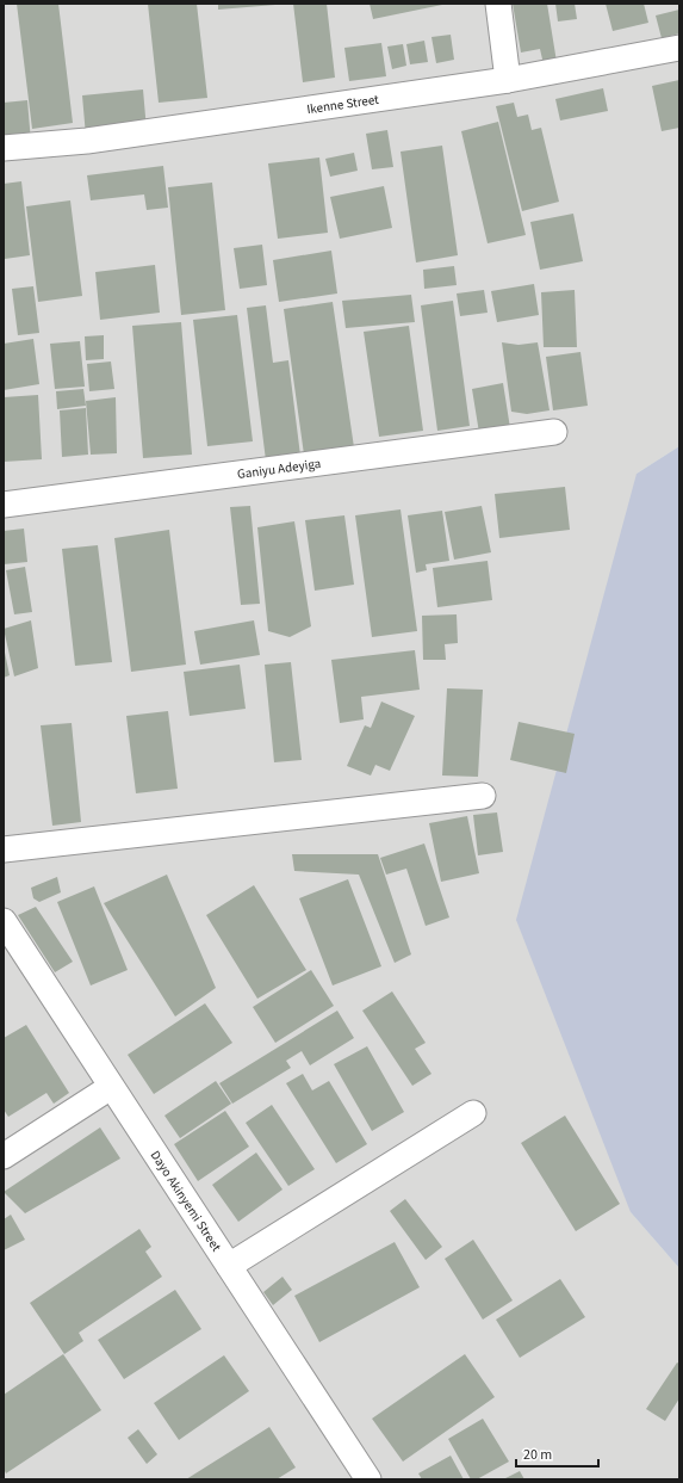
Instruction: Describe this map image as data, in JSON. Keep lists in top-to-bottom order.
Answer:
{
  "streets": {
    "street": ["Ikenne Street", "Ganiyu Adeyiga", "Dayo Akinyemi Street"]
  },
  "scale_bar": "20 m"
}
